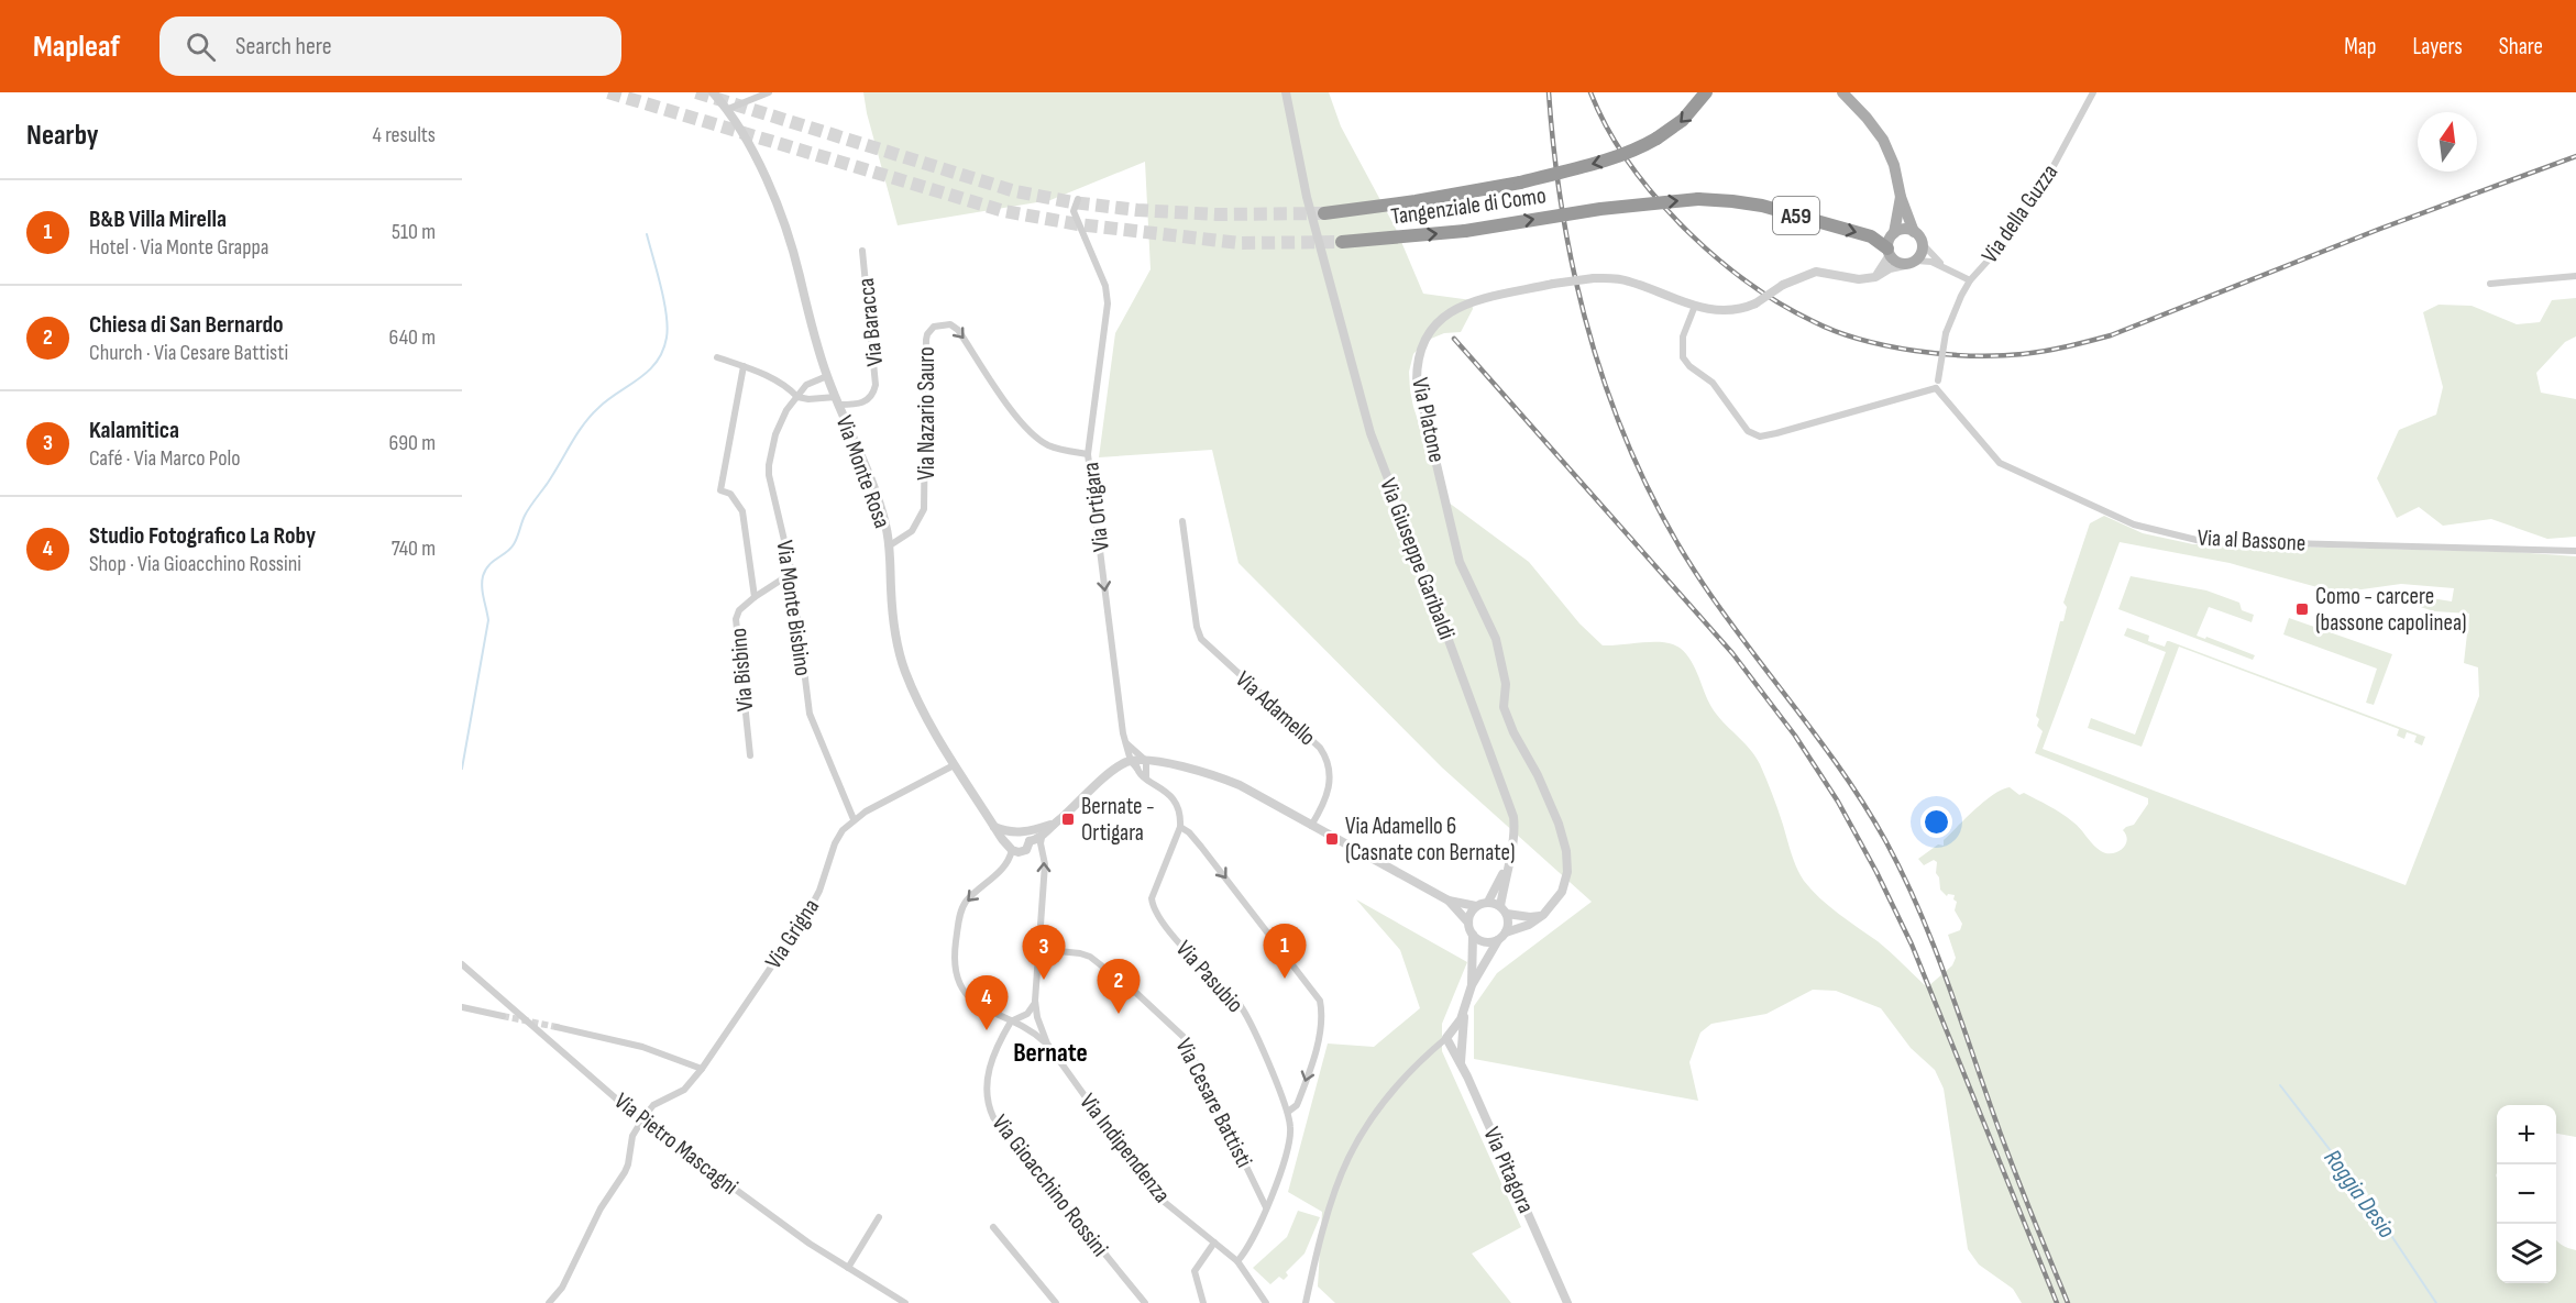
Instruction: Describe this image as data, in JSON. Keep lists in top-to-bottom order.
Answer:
{
  "streets": {
    "highway": ["Tangenziale di Como", "A59"],
    "street": [
      "Via della Guzza",
      "Via Baracca",
      "Via Nazario Sauro",
      "Via Platone",
      "Via Monte Rosa",
      "Via Ortigara",
      "Via al Bassone",
      "Via Giuseppe Garibaldi",
      "Via Monte Bisbino",
      "Via Bisbino",
      "Via Adamello",
      "Via Grigna",
      "Via Pasubio",
      "Via Cesare Battisti",
      "Via Pietro Mascagni",
      "Via Indipendenza",
      "Via Pitagora",
      "Via Gioacchino Rossini"
    ]
  },
  "crossings": [
    ["Tangenziale di Como", "Via Platone"],
    ["Via della Guzza", "Via al Bassone"],
    ["Via Baracca", "Via Monte Rosa"],
    ["Via Nazario Sauro", "Via Monte Rosa"],
    ["Via Nazario Sauro", "Via Ortigara"],
    ["Via Monte Rosa", "Via Monte Bisbino"],
    ["Via Monte Rosa", "Via Grigna"],
    ["Via Monte Bisbino", "Via Grigna"],
    ["Via Grigna", "Via Pietro Mascagni"],
    ["Via Pasubio", "Via Cesare Battisti"],
    ["Via Pasubio", "Via Indipendenza"]
  ],
  "one_way": ["Via Ortigara"],
  "districts": ["Bernate"],
  "water": ["Roggia Desio"],
  "places": {
    "transit": ["Como - carcere (bassone capolinea)", "Bernate - Ortigara", "Via Adamello 6 (Casnate con Bernate)"]
  },
  "north": "top",
  "page": {
    "header": "Mapleaf",
    "search": "Search here",
    "nav": ["Map", "Layers", "Share"],
    "heading": ["Nearby", "4 results"],
    "list": [
      {
        "mark": "1",
        "name": "B&B Villa Mirella",
        "note": "Hotel · Via Monte Grappa",
        "value": "510 m"
      },
      {
        "mark": "2",
        "name": "Chiesa di San Bernardo",
        "note": "Church · Via Cesare Battisti",
        "value": "640 m"
      },
      {
        "mark": "3",
        "name": "Kalamitica",
        "note": "Café · Via Marco Polo",
        "value": "690 m"
      },
      {
        "mark": "4",
        "name": "Studio Fotografico La Roby",
        "note": "Shop · Via Gioacchino Rossini",
        "value": "740 m"
      }
    ],
    "pins": [
      "1",
      "3",
      "2",
      "4"
    ],
    "map_buttons": ["+", "−"]
  }
}
